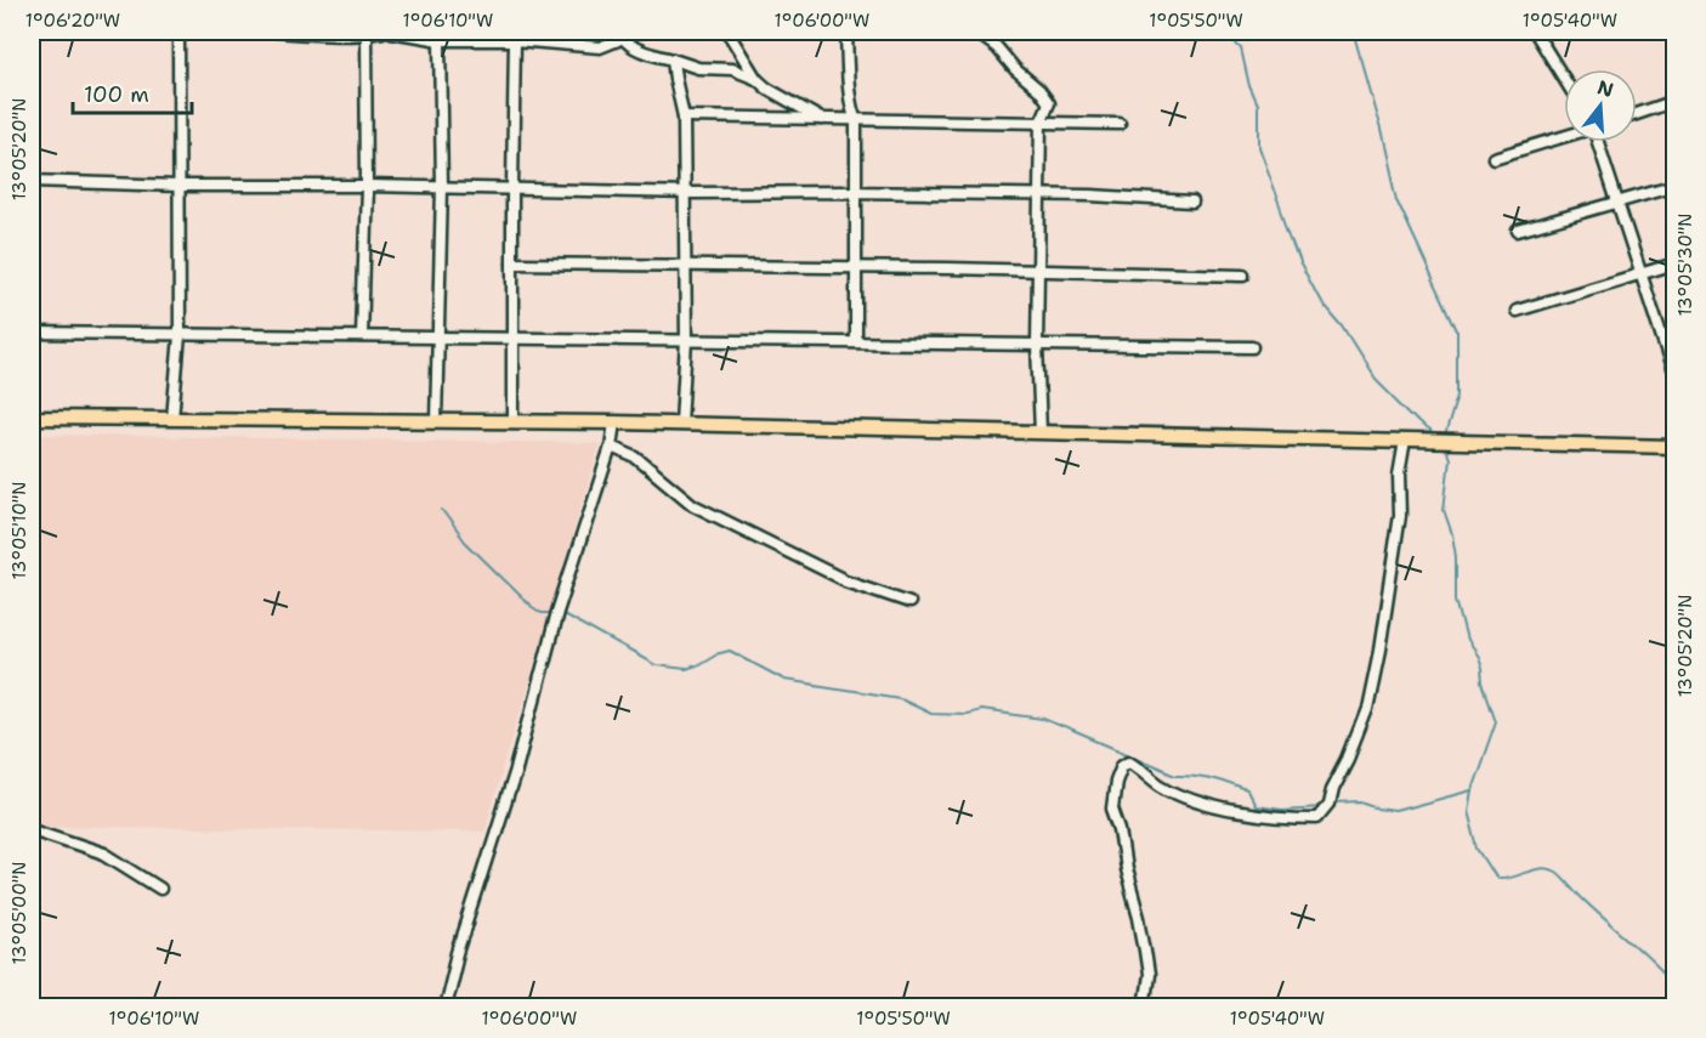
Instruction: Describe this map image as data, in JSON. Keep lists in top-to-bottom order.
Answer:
{
  "scale_bar": "100 m",
  "north": "top",
  "coordinates": [
    "1°06'20\"W",
    "1°06'10\"W",
    "1°06'00\"W",
    "1°05'50\"W",
    "1°05'40\"W",
    "13°05'20\"N",
    "13°05'30\"N",
    "13°05'10\"N",
    "13°05'00\"N"
  ]
}
